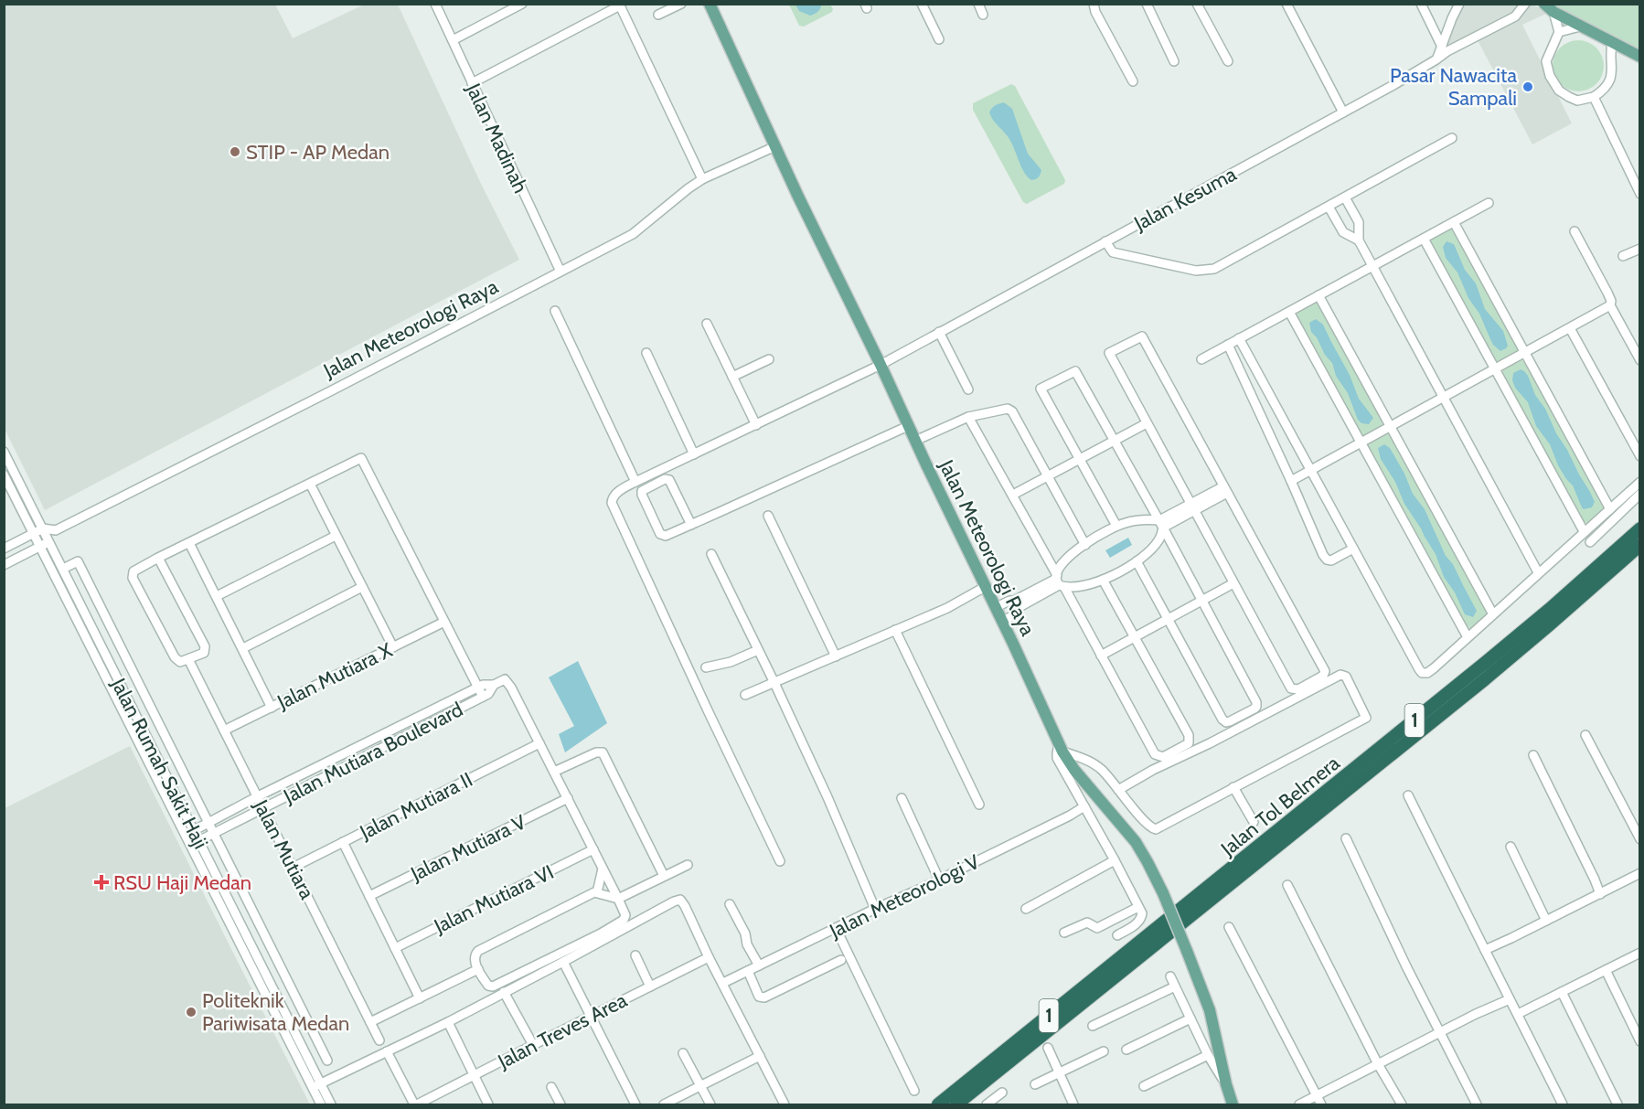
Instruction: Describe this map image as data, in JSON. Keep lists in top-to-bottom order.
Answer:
{
  "streets": {
    "highway": ["1", "Jalan Tol Belmera"],
    "main road": ["Jalan Meteorologi Raya"],
    "street": [
      "Jalan Madinah",
      "Jalan Kesuma",
      "Jalan Mutiara X",
      "Jalan Mutiara Boulevard",
      "Jalan Rumah Sakit Haji",
      "Jalan Mutiara II",
      "Jalan Mutiara V",
      "Jalan Mutiara",
      "Jalan Meteorologi V",
      "Jalan Mutiara VI",
      "Jalan Treves Area"
    ]
  },
  "crossings": [
    ["Jalan Madinah", "Jalan Meteorologi Raya"],
    ["Jalan Kesuma", "Jalan Meteorologi Raya"],
    ["Jalan Mutiara X", "Jalan Mutiara"],
    ["Jalan Mutiara Boulevard", "Jalan Rumah Sakit Haji"],
    ["Jalan Mutiara Boulevard", "Jalan Mutiara II"],
    ["Jalan Mutiara Boulevard", "Jalan Mutiara"],
    ["Jalan Mutiara II", "Jalan Mutiara"]
  ],
  "places": {
    "other": ["Pasar Nawacita Sampali", "STIP - AP Medan", "Politeknik Pariwisata Medan"],
    "health": ["RSU Haji Medan"]
  }
}
